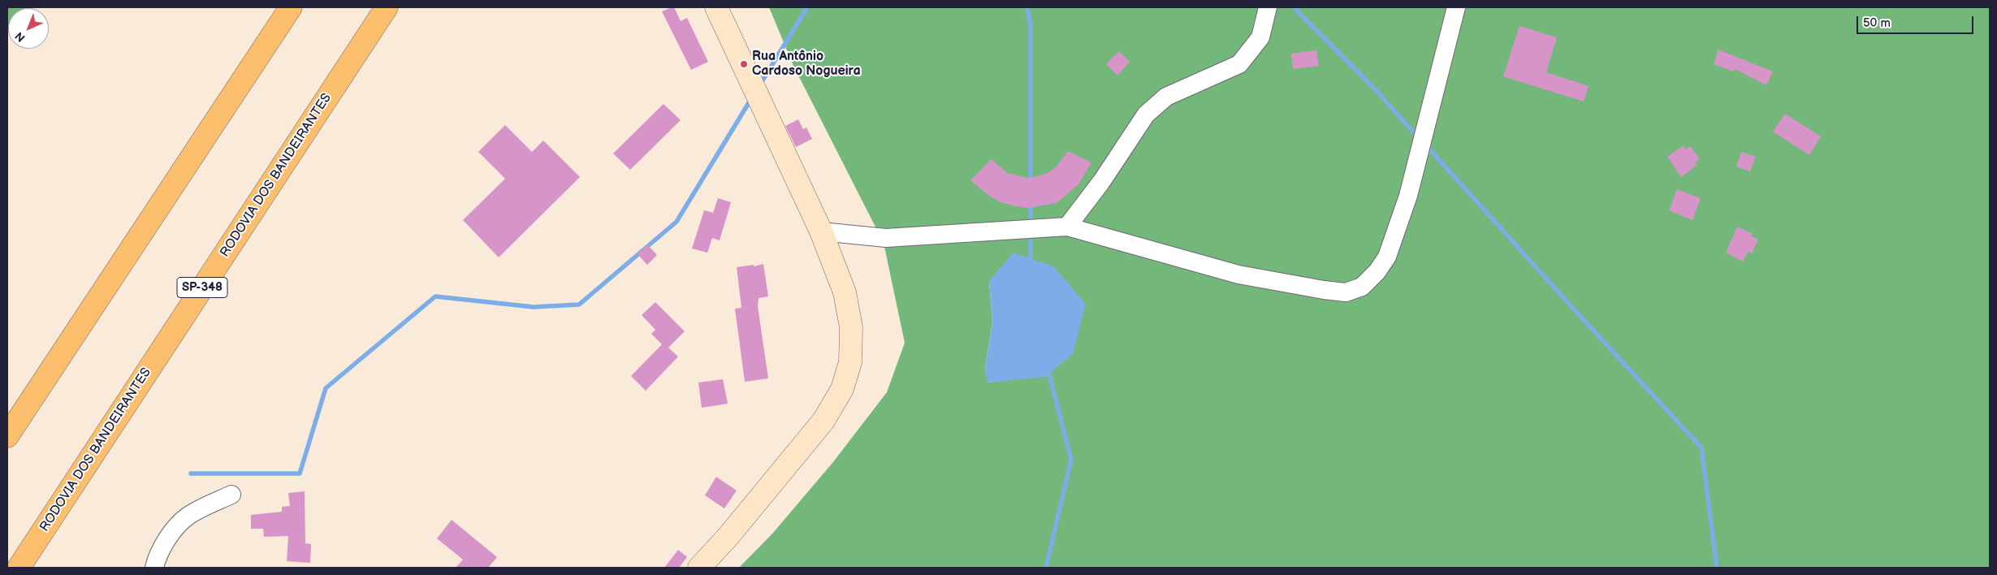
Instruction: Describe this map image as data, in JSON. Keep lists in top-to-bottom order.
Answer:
{
  "streets": {
    "highway": ["RODOVIA DOS BANDEIRANTES", "SP-348"]
  },
  "places": ["Rua Antônio Cardoso Nogueira"],
  "scale_bar": "50 m",
  "north": "bottom left"
}
